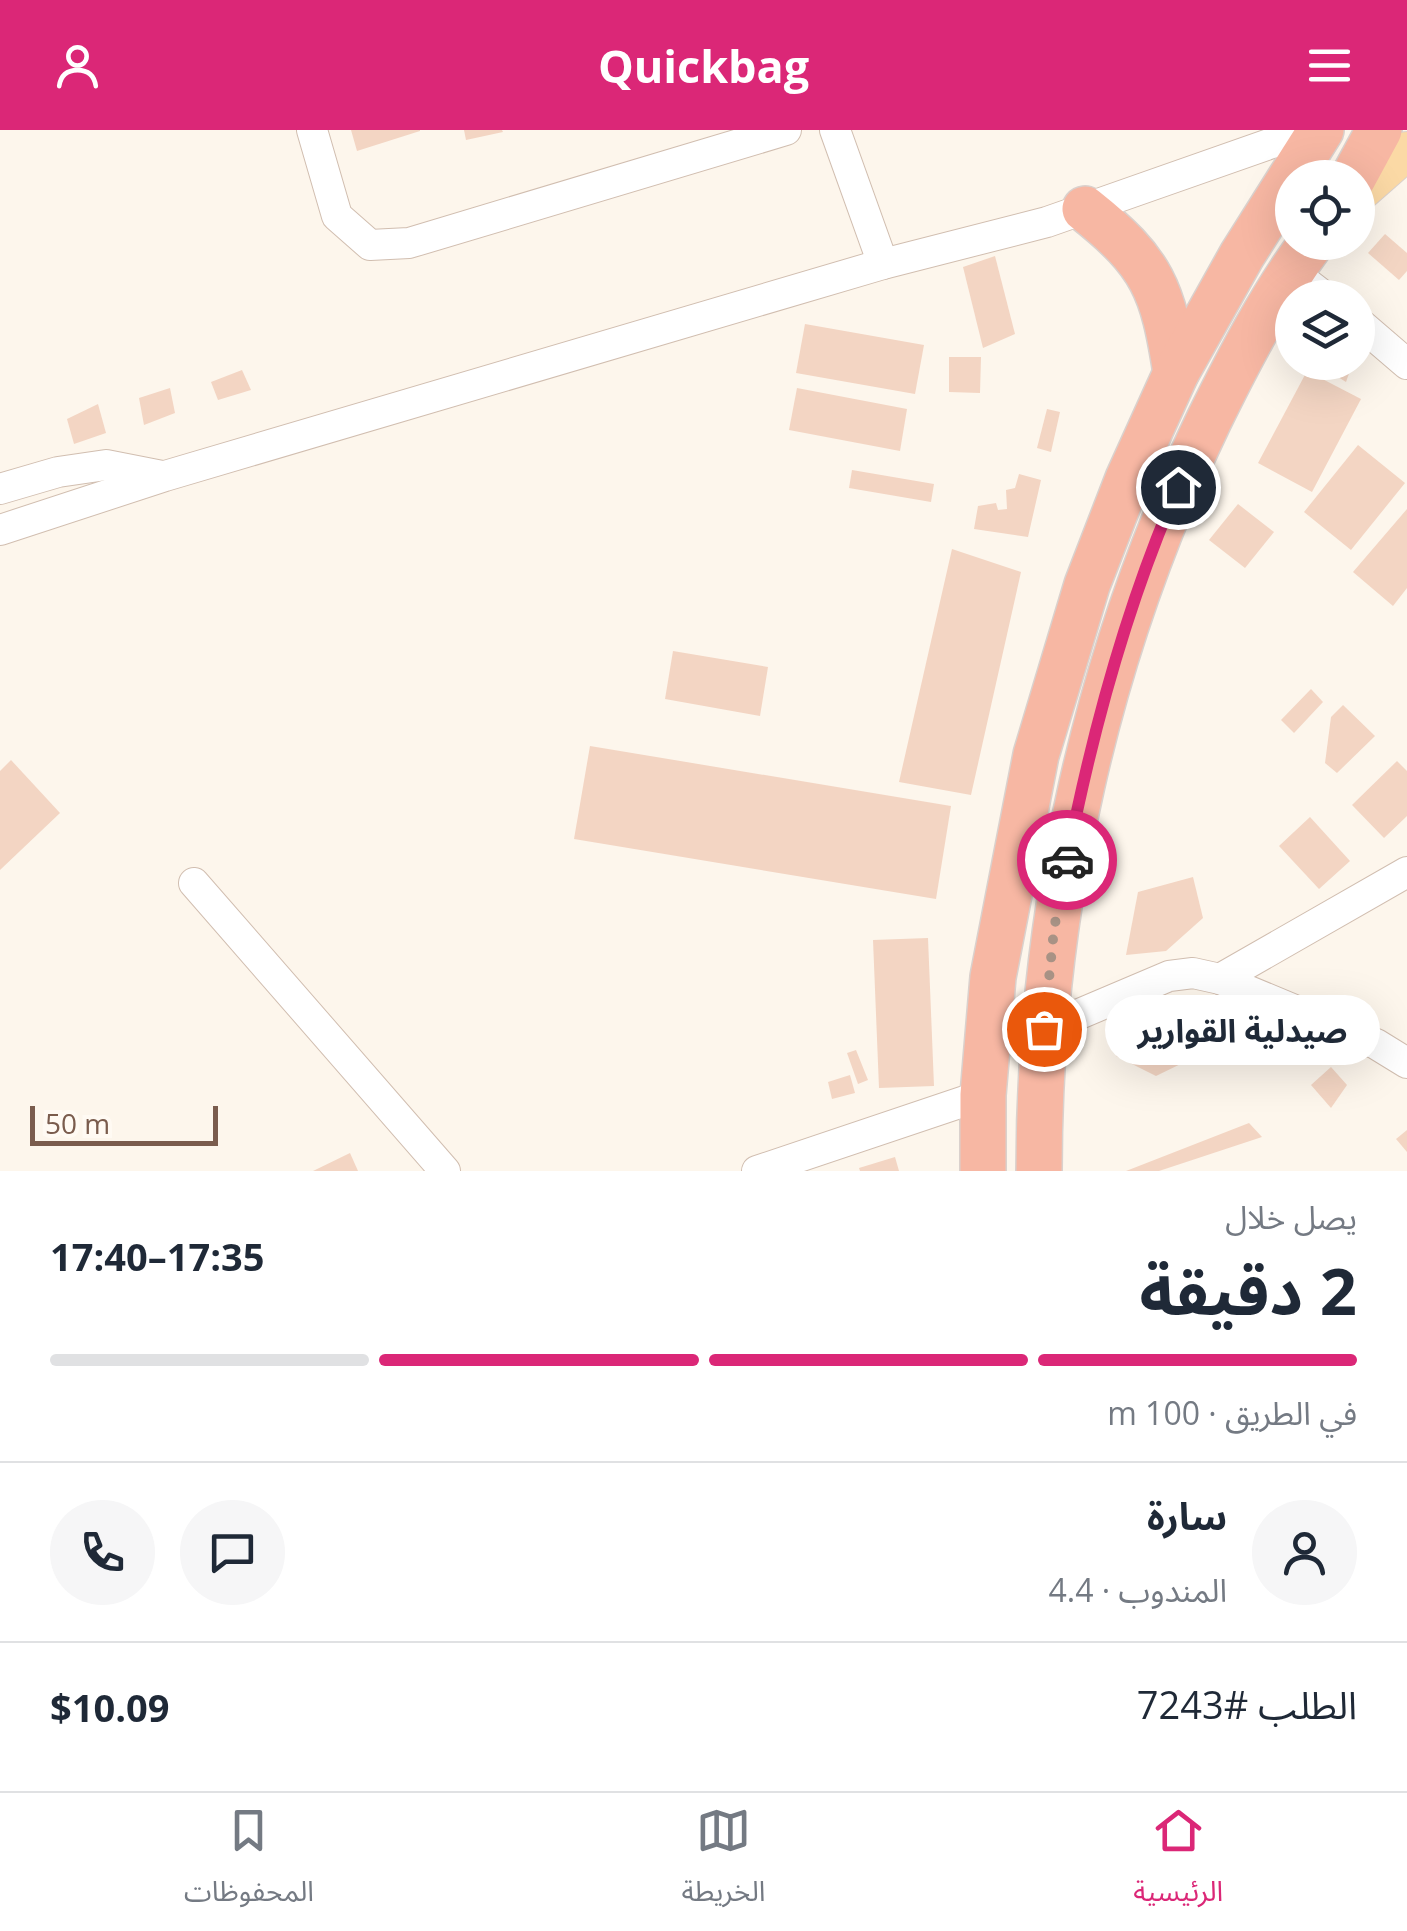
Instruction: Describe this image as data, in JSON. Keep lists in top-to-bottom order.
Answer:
{
  "places": ["صيدلية القوارير"],
  "scale_bar": "50 m",
  "page": {
    "header": "Quickbag",
    "bubble": "صيدلية القوارير",
    "scale": "50 m",
    "heading": ["2 دقيقة", "يصل خلال", "17:35–17:40"],
    "panel": [
      "سارة",
      "المندوب · 4.4",
      "الطلب #7243",
      "$10.09"
    ],
    "bar": "في الطريق · 100 m",
    "tabs": ["الرئيسية", "الخريطة", "المحفوظات"]
  }
}
